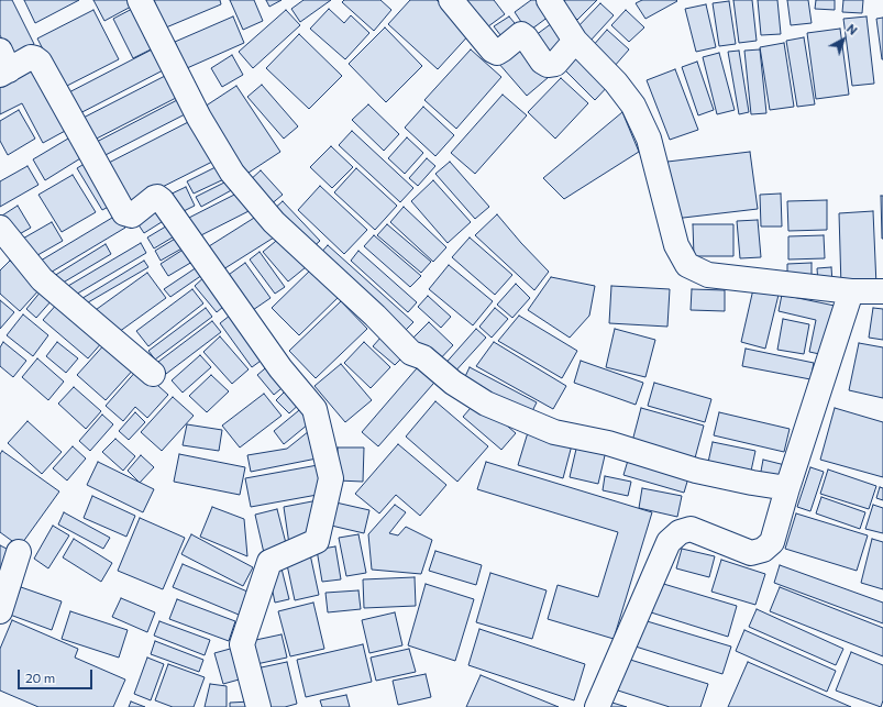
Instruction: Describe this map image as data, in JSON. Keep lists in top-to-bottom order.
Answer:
{
  "scale_bar": "20 m",
  "north": "top right"
}
